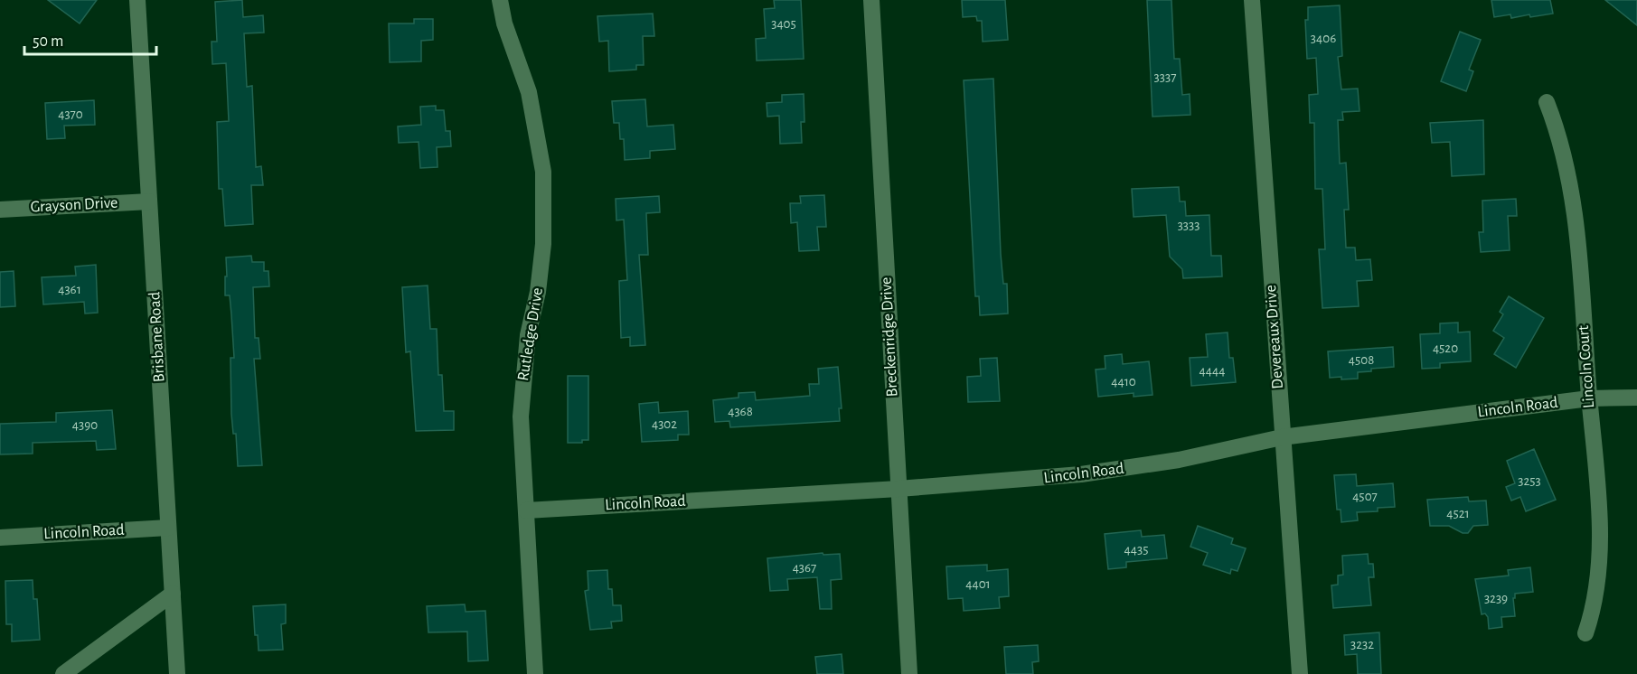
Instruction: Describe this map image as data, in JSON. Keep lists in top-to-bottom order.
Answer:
{
  "streets": {
    "street": [
      "Grayson Drive",
      "Rutledge Drive",
      "Brisbane Road",
      "Breckenridge Drive",
      "Devereaux Drive",
      "Lincoln Court",
      "Lincoln Road"
    ]
  },
  "crossings": [
    ["Grayson Drive", "Brisbane Road"],
    ["Rutledge Drive", "Lincoln Road"],
    ["Brisbane Road", "Lincoln Road"],
    ["Breckenridge Drive", "Lincoln Road"],
    ["Devereaux Drive", "Lincoln Road"],
    ["Lincoln Court", "Lincoln Road"]
  ],
  "house_numbers": [
    "3405",
    "3406",
    "3337",
    "4370",
    "3333",
    "4361",
    "4520",
    "4508",
    "4444",
    "4410",
    "4368",
    "4302",
    "4390",
    "3253",
    "4507",
    "4521",
    "4435",
    "4367",
    "4401",
    "3239",
    "3232"
  ],
  "scale_bar": "50 m"
}
